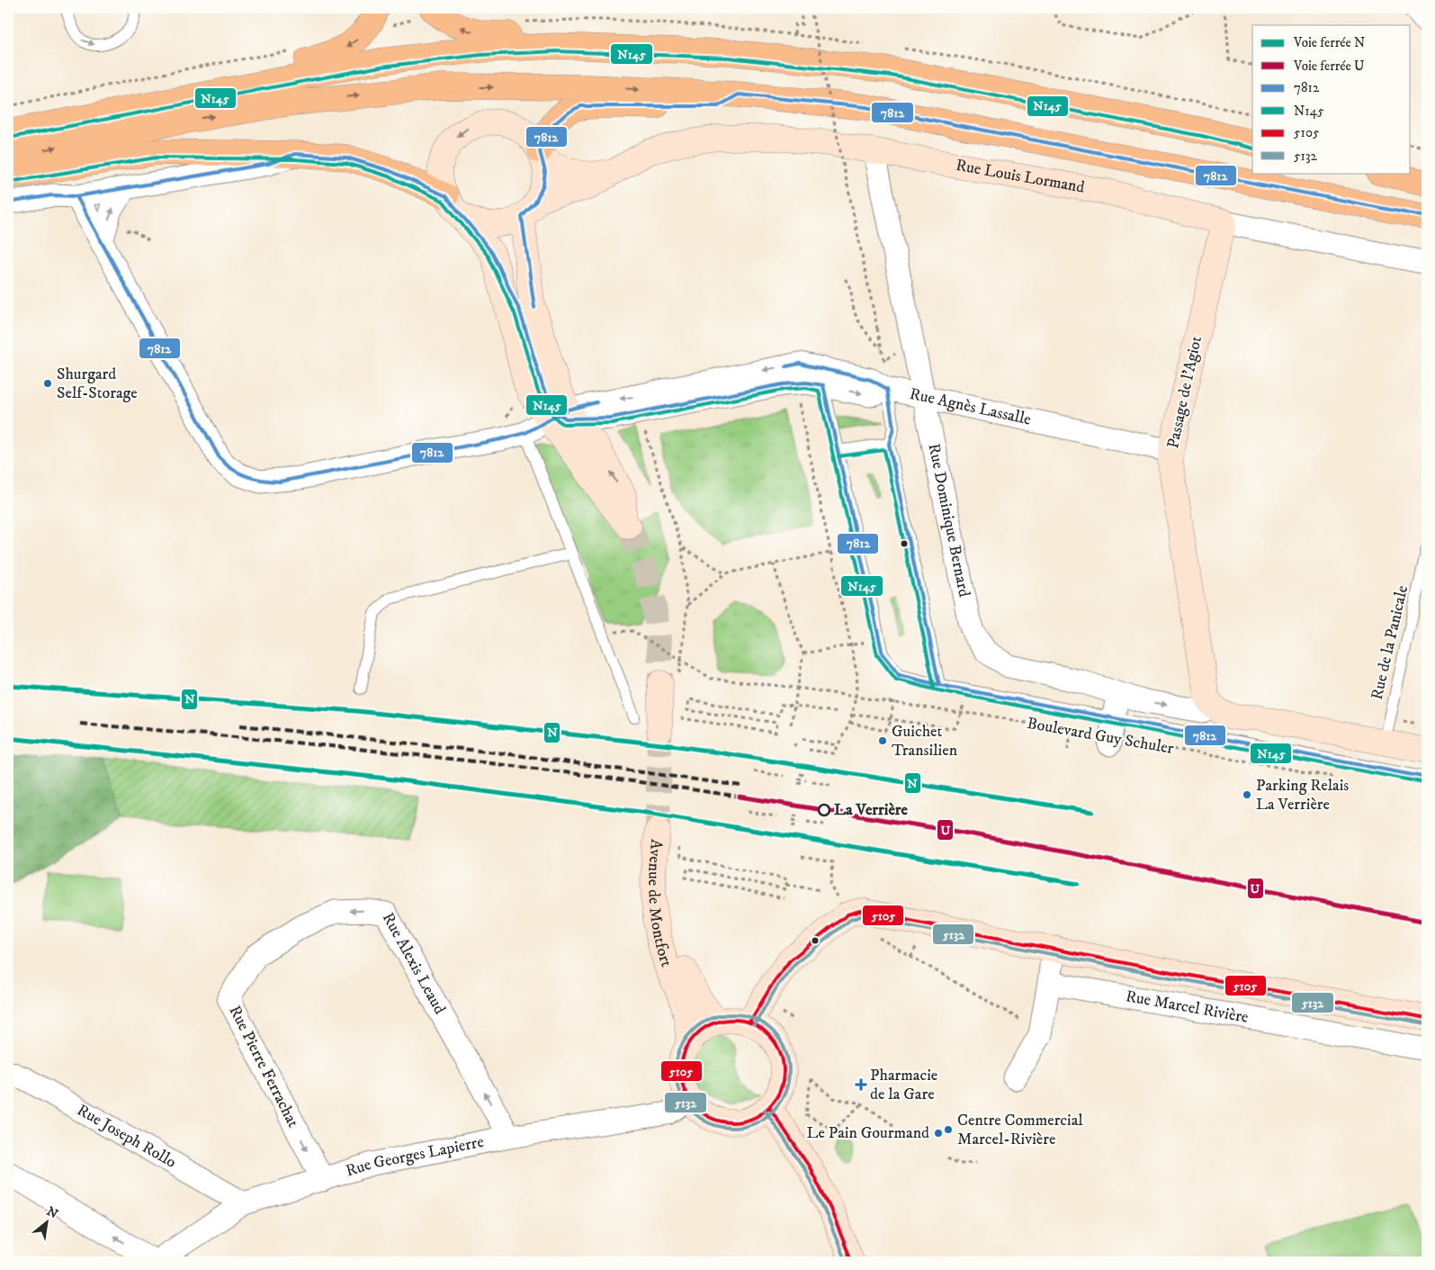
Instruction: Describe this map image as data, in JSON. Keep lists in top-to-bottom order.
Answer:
{
  "streets": {
    "street": [
      "Rue Louis Lormand",
      "Passage de l'Agiot",
      "Rue Agnès Lassalle",
      "Rue Dominique Bernard",
      "Avenue de Montfort",
      "Rue Alexis Leaud",
      "Rue Marcel Rivière",
      "Rue Pierre Ferrachat",
      "Rue Joseph Rollo",
      "Rue Georges Lapierre"
    ],
    "lane": ["Rue de la Panicale", "Boulevard Guy Schuler"]
  },
  "crossings": [
    ["Rue Louis Lormand", "Passage de l'Agiot"],
    ["Rue Louis Lormand", "Rue Dominique Bernard"],
    ["Passage de l'Agiot", "Rue Agnès Lassalle"],
    ["Rue Agnès Lassalle", "Rue Dominique Bernard"],
    ["Avenue de Montfort", "Rue Georges Lapierre"],
    ["Rue Alexis Leaud", "Rue Pierre Ferrachat"],
    ["Rue Alexis Leaud", "Rue Georges Lapierre"],
    ["Rue Pierre Ferrachat", "Rue Georges Lapierre"],
    ["Rue Joseph Rollo", "Rue Georges Lapierre"]
  ],
  "one_way": ["Rue Pierre Ferrachat"],
  "places": {
    "other": [
      "Shurgard Self-Storage",
      "Guichet Transilien",
      "Parking Relais La Verrière",
      "La Verrière",
      "Centre Commercial Marcel-Rivière",
      "Le Pain Gourmand"
    ],
    "health": ["Pharmacie de la Gare"]
  },
  "lines": [
    "transit line N145",
    "transit line 7812",
    "rail line N",
    "rail line U",
    "transit line 5105",
    "transit line 5132"
  ],
  "legend": [
    "Voie ferrée N",
    "Voie ferrée U",
    "7812",
    "N145",
    "5105",
    "5132"
  ],
  "north": "top right"
}
